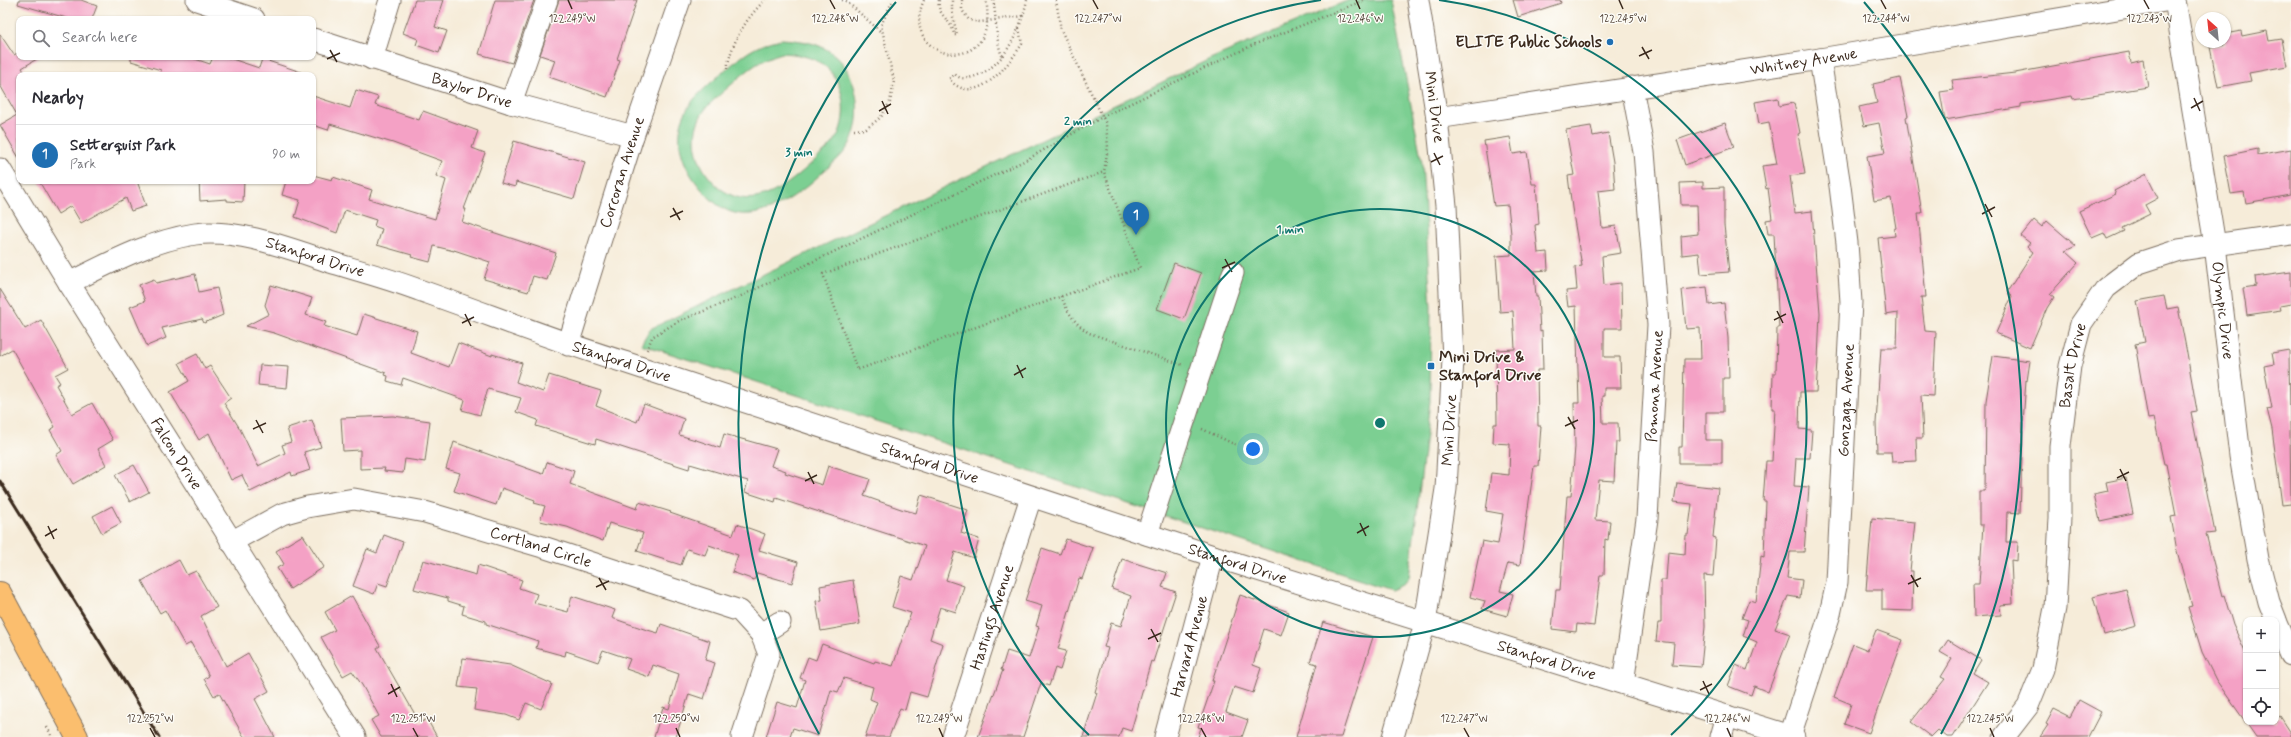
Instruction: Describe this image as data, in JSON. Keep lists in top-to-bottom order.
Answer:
{
  "streets": {
    "street": [
      "Whitney Avenue",
      "Baylor Drive",
      "Mini Drive",
      "Corcoran Avenue",
      "Stanford Drive",
      "Olympic Drive",
      "Basalt Drive",
      "Pomona Avenue",
      "Gonzaga Avenue",
      "Falcon Drive",
      "Cortland Circle",
      "Hastings Avenue",
      "Harvard Avenue"
    ]
  },
  "crossings": [
    ["Whitney Avenue", "Mini Drive"],
    ["Whitney Avenue", "Pomona Avenue"],
    ["Whitney Avenue", "Gonzaga Avenue"],
    ["Baylor Drive", "Corcoran Avenue"],
    ["Mini Drive", "Stanford Drive"],
    ["Corcoran Avenue", "Stanford Drive"],
    ["Stanford Drive", "Pomona Avenue"],
    ["Stanford Drive", "Gonzaga Avenue"],
    ["Stanford Drive", "Falcon Drive"],
    ["Stanford Drive", "Hastings Avenue"],
    ["Stanford Drive", "Harvard Avenue"],
    ["Olympic Drive", "Basalt Drive"],
    ["Falcon Drive", "Cortland Circle"]
  ],
  "places": {
    "other": ["ELITE Public Schools"],
    "transit": ["Mini Drive & Stanford Drive"]
  },
  "north": "top left",
  "page": {
    "search": "Search here",
    "heading": "Nearby",
    "list": [
      {
        "mark": "1",
        "name": "Setterquist Park",
        "note": "Park",
        "value": "90 m"
      }
    ],
    "pins": "1",
    "map_buttons": ["+", "−"]
  },
  "coordinates": [
    "122.243°W",
    "122.249°W",
    "122.248°W",
    "122.247°W",
    "122.246°W",
    "122.245°W",
    "122.244°W",
    "122.252°W",
    "122.251°W",
    "122.250°W"
  ],
  "rings": ["2 min", "3 min", "1 min"]
}
